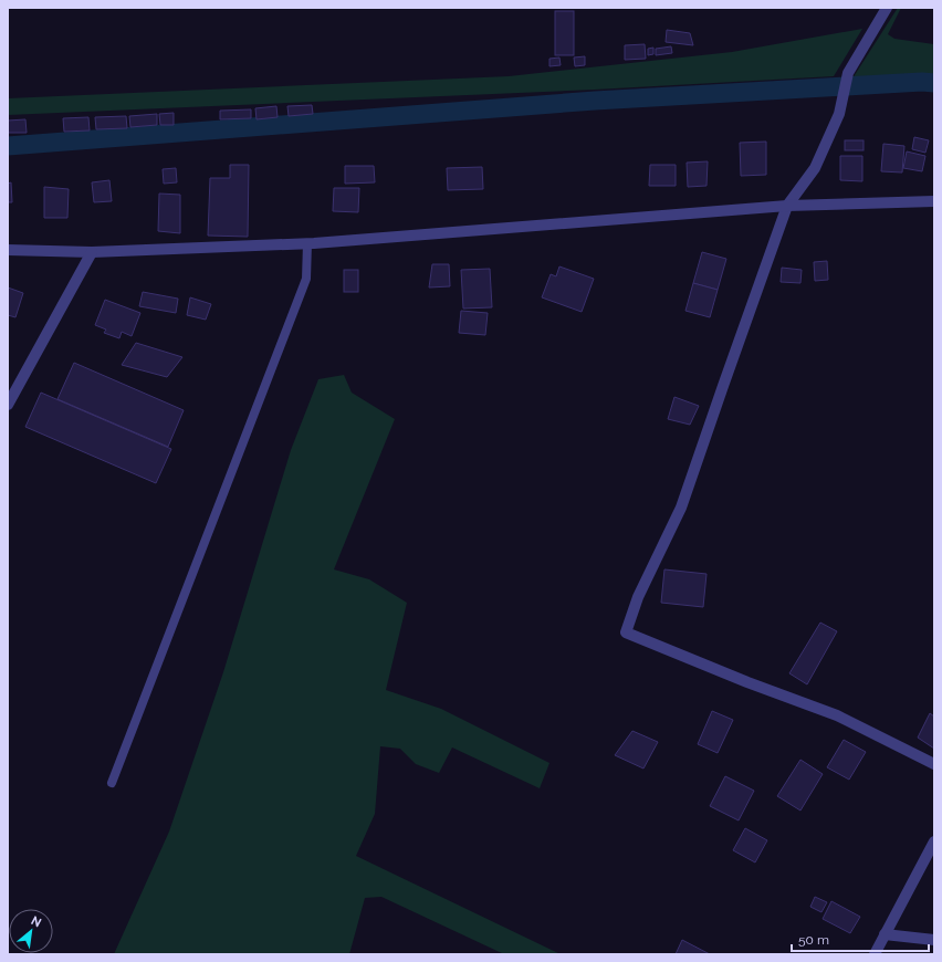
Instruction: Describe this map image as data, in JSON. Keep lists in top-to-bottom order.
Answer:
{
  "scale_bar": "50 m",
  "north": "top right"
}
